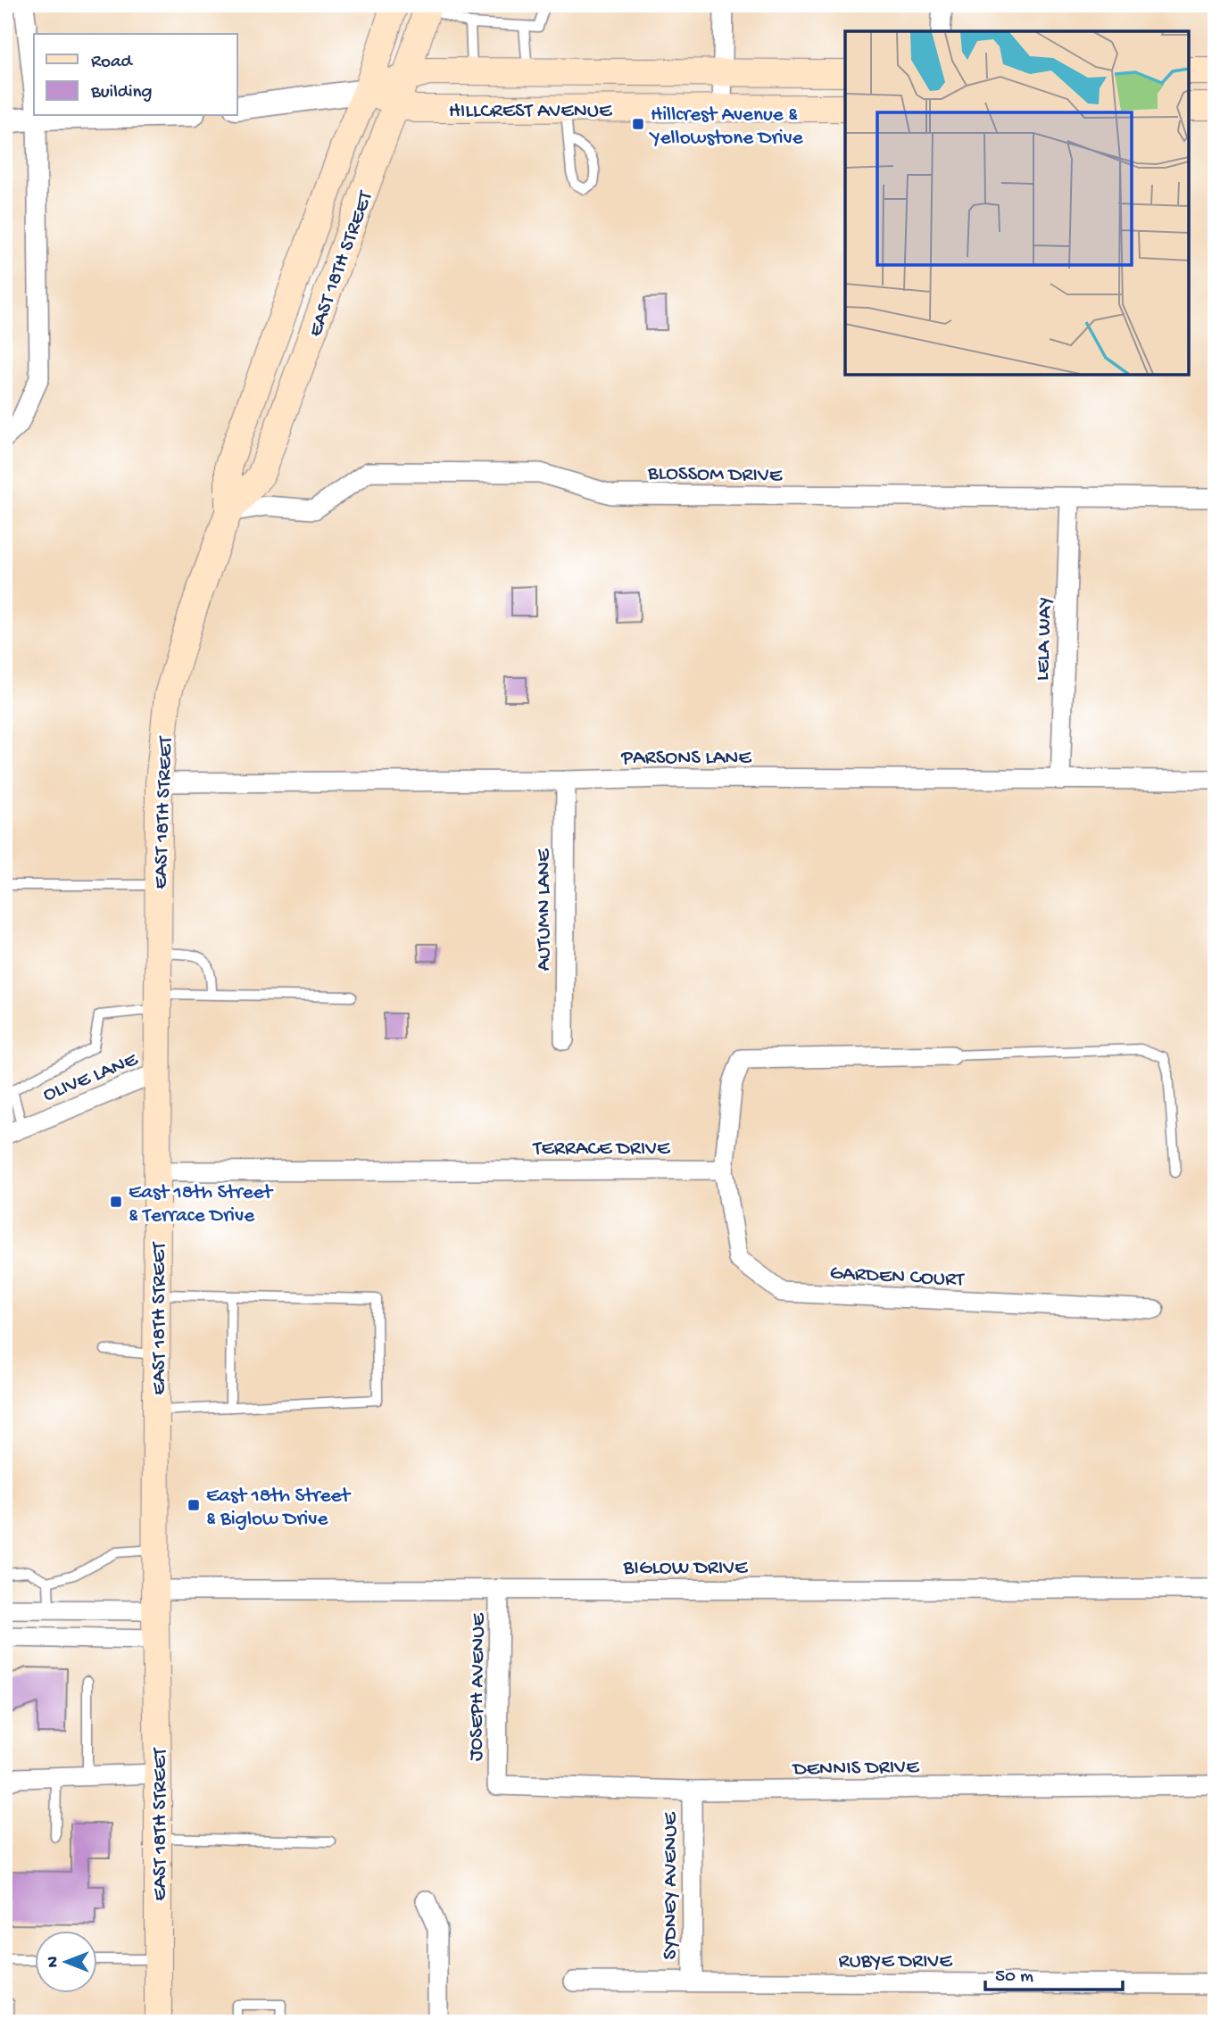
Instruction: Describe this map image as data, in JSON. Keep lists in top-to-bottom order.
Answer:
{
  "streets": {
    "main road": ["HILLCREST AVENUE", "EAST 18TH STREET"],
    "street": [
      "BLOSSOM DRIVE",
      "LELA WAY",
      "PARSONS LANE",
      "AUTUMN LANE",
      "OLIVE LANE",
      "TERRACE DRIVE",
      "GARDEN COURT",
      "BIGLOW DRIVE",
      "JOSEPH AVENUE",
      "DENNIS DRIVE",
      "SYDNEY AVENUE",
      "RUBYE DRIVE"
    ]
  },
  "crossings": [
    ["HILLCREST AVENUE", "EAST 18TH STREET"],
    ["EAST 18TH STREET", "BLOSSOM DRIVE"],
    ["EAST 18TH STREET", "PARSONS LANE"],
    ["EAST 18TH STREET", "OLIVE LANE"],
    ["EAST 18TH STREET", "TERRACE DRIVE"],
    ["EAST 18TH STREET", "BIGLOW DRIVE"],
    ["BLOSSOM DRIVE", "LELA WAY"],
    ["LELA WAY", "PARSONS LANE"],
    ["PARSONS LANE", "AUTUMN LANE"],
    ["TERRACE DRIVE", "GARDEN COURT"],
    ["BIGLOW DRIVE", "JOSEPH AVENUE"],
    ["JOSEPH AVENUE", "DENNIS DRIVE"],
    ["DENNIS DRIVE", "SYDNEY AVENUE"],
    ["SYDNEY AVENUE", "RUBYE DRIVE"]
  ],
  "places": {
    "transit": ["Hillcrest Avenue & Yellowstone Drive", "East 18th Street & Terrace Drive", "East 18th Street & Biglow Drive"]
  },
  "legend": ["Road", "Building"],
  "scale_bar": "50 m",
  "north": "left"
}
